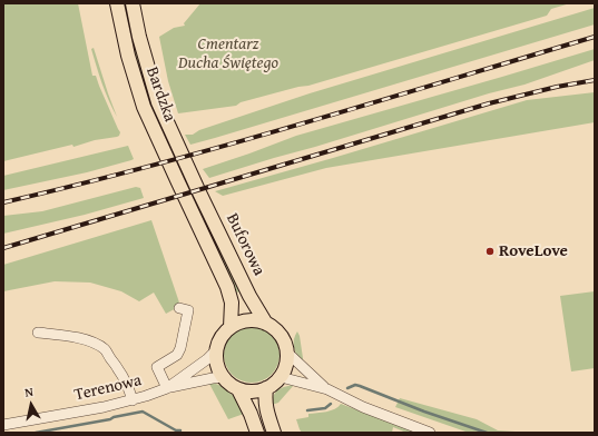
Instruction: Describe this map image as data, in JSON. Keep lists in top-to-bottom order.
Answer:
{
  "streets": {
    "main road": ["Bardzka", "Buforowa"],
    "street": ["Terenowa"]
  },
  "crossings": [
    ["Bardzka", "Buforowa"],
    ["Buforowa", "Terenowa"]
  ],
  "parks": ["Cmentarz Ducha Świętego"],
  "places": ["RoveLove"],
  "north": "top"
}
